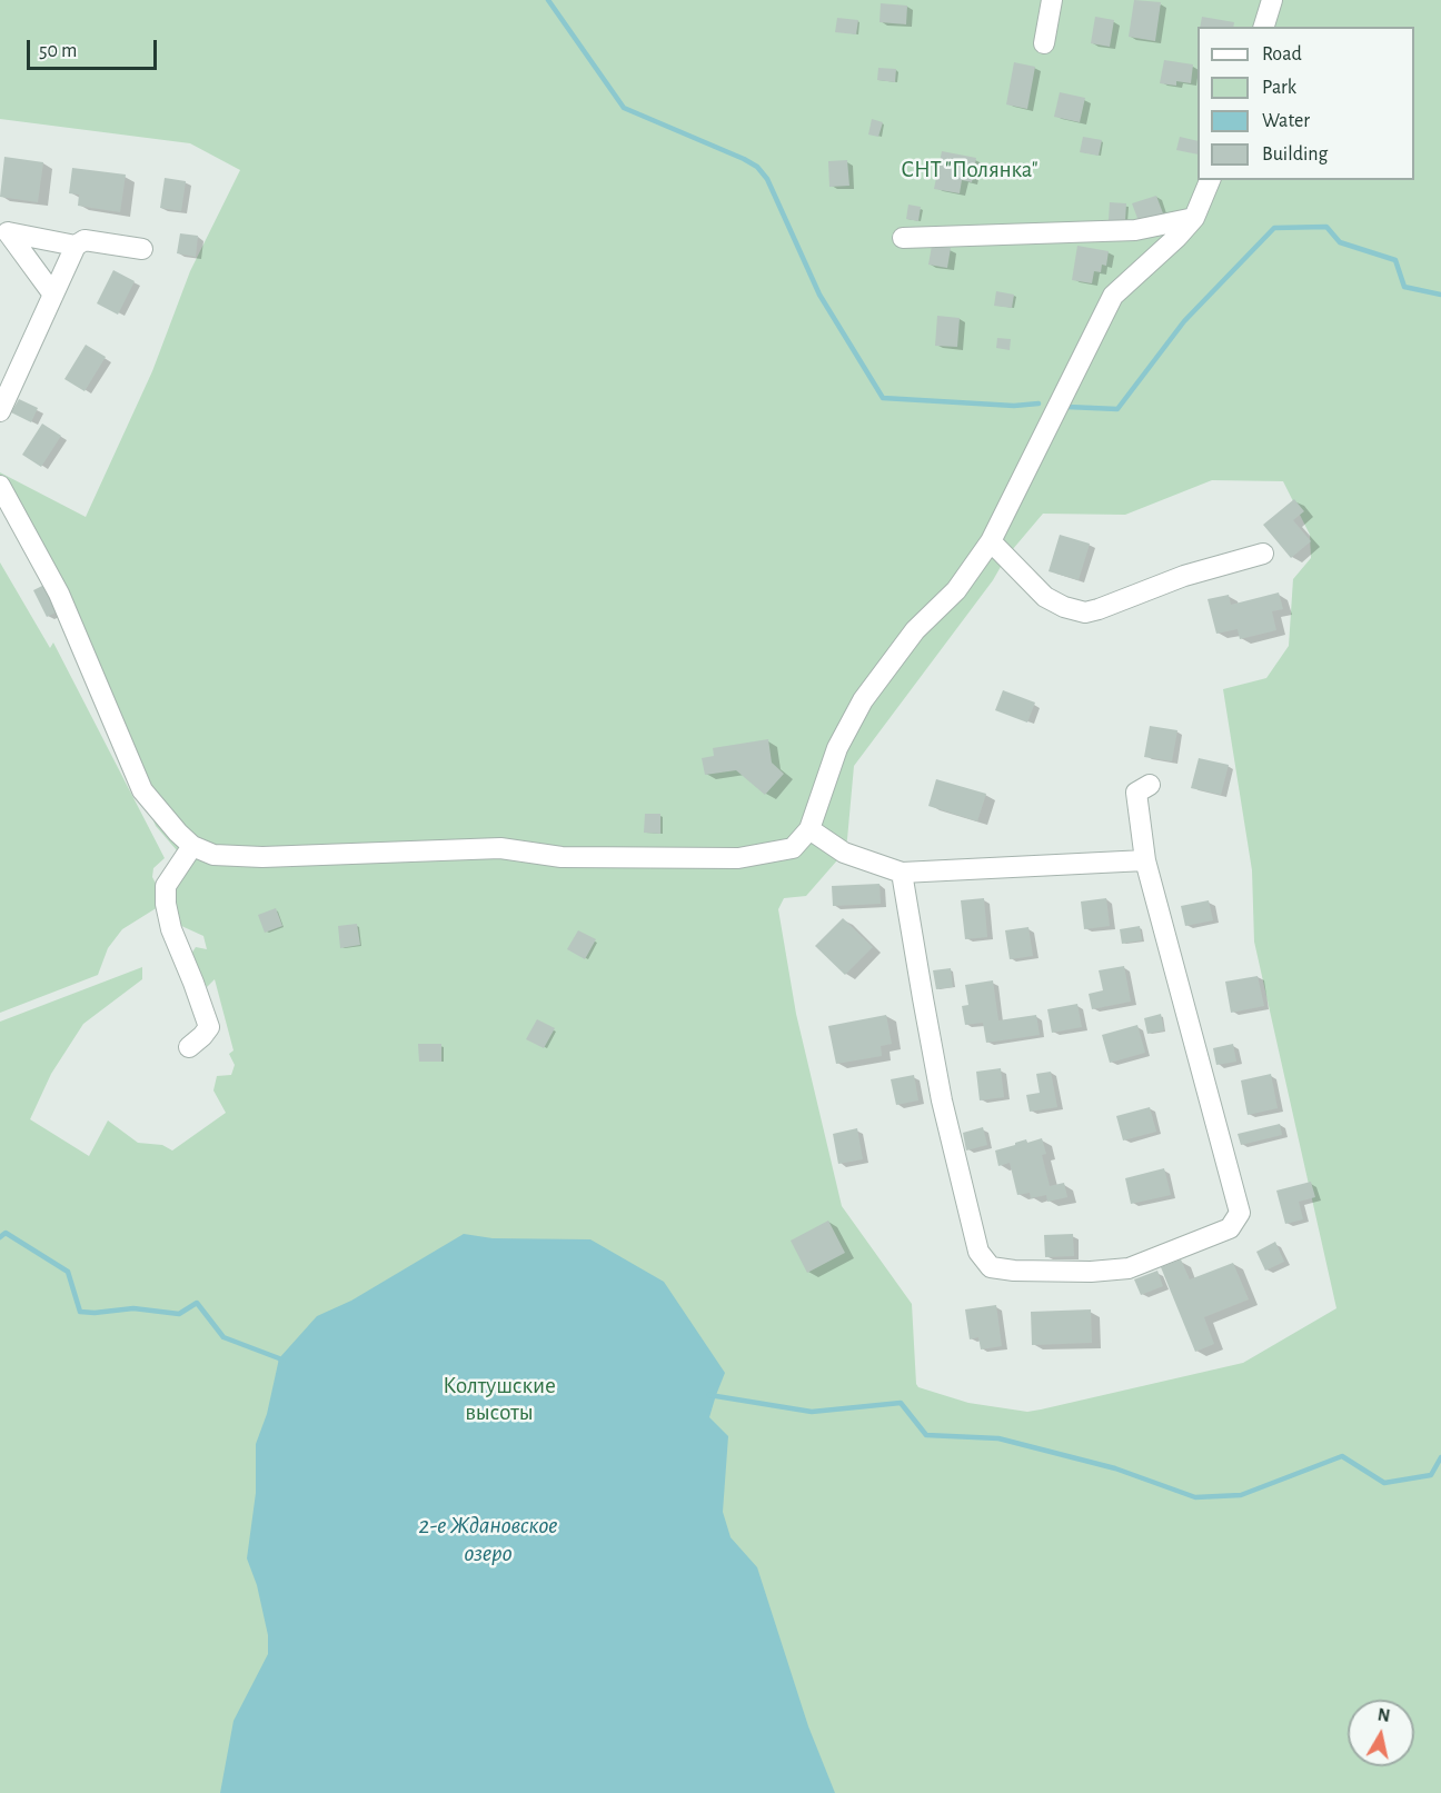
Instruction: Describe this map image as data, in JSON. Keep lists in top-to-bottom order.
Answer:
{
  "water": ["2-е Ждановское озеро"],
  "parks": ["СНТ \"Полянка\"", "Колтушские высоты"],
  "legend": [
    "Road",
    "Park",
    "Water",
    "Building"
  ],
  "scale_bar": "50 m",
  "north": "top"
}
